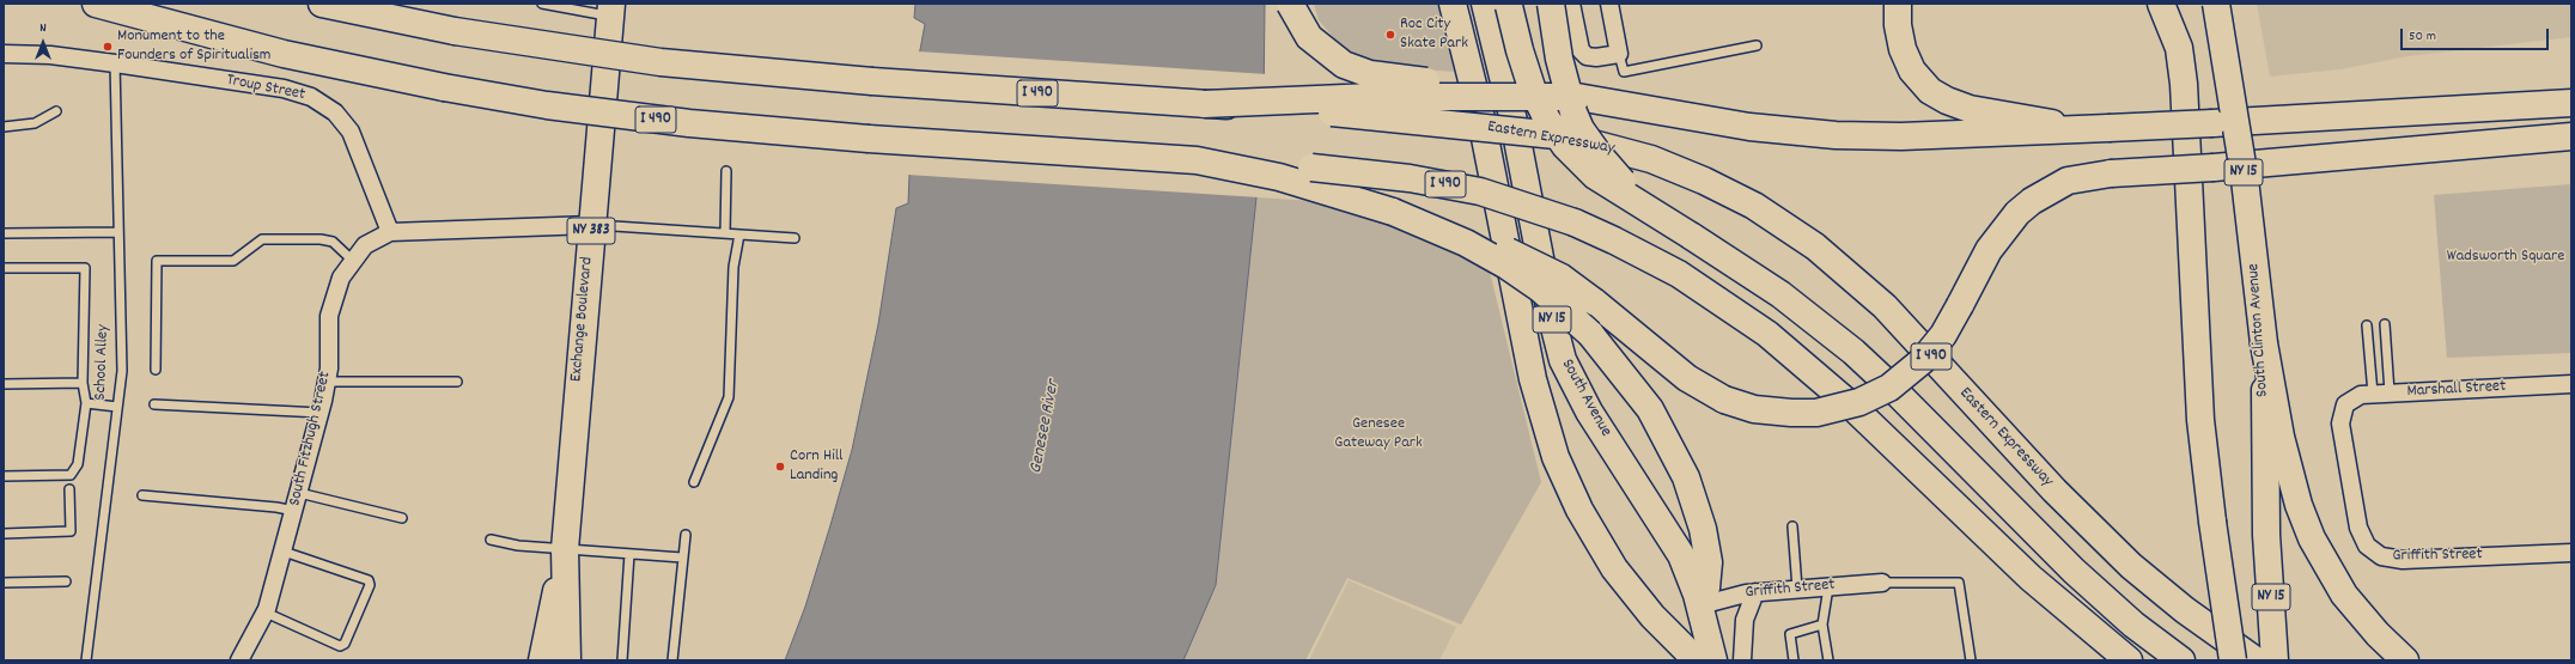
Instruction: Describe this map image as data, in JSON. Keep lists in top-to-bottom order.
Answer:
{
  "streets": {
    "main road": [
      "I 490",
      "Eastern Expressway",
      "NY 15",
      "NY 383",
      "Exchange Boulevard",
      "South Clinton Avenue",
      "South Avenue"
    ],
    "street": [
      "Troup Street",
      "Marshall Street",
      "South Fitzhugh Street",
      "Griffith Street"
    ],
    "lane": ["School Alley"]
  },
  "crossings": [
    ["Troup Street", "School Alley"],
    ["Troup Street", "South Fitzhugh Street"],
    ["I 490", "Eastern Expressway"],
    ["Exchange Boulevard", "South Fitzhugh Street"],
    ["Marshall Street", "Griffith Street"],
    ["South Avenue", "Griffith Street"]
  ],
  "water": ["Genesee River"],
  "parks": ["Wadsworth Square", "Genesee Gateway Park"],
  "places": ["Roc City Skate Park", "Monument to the Founders of Spiritualism", "Corn Hill Landing"],
  "scale_bar": "50 m",
  "north": "top"
}
